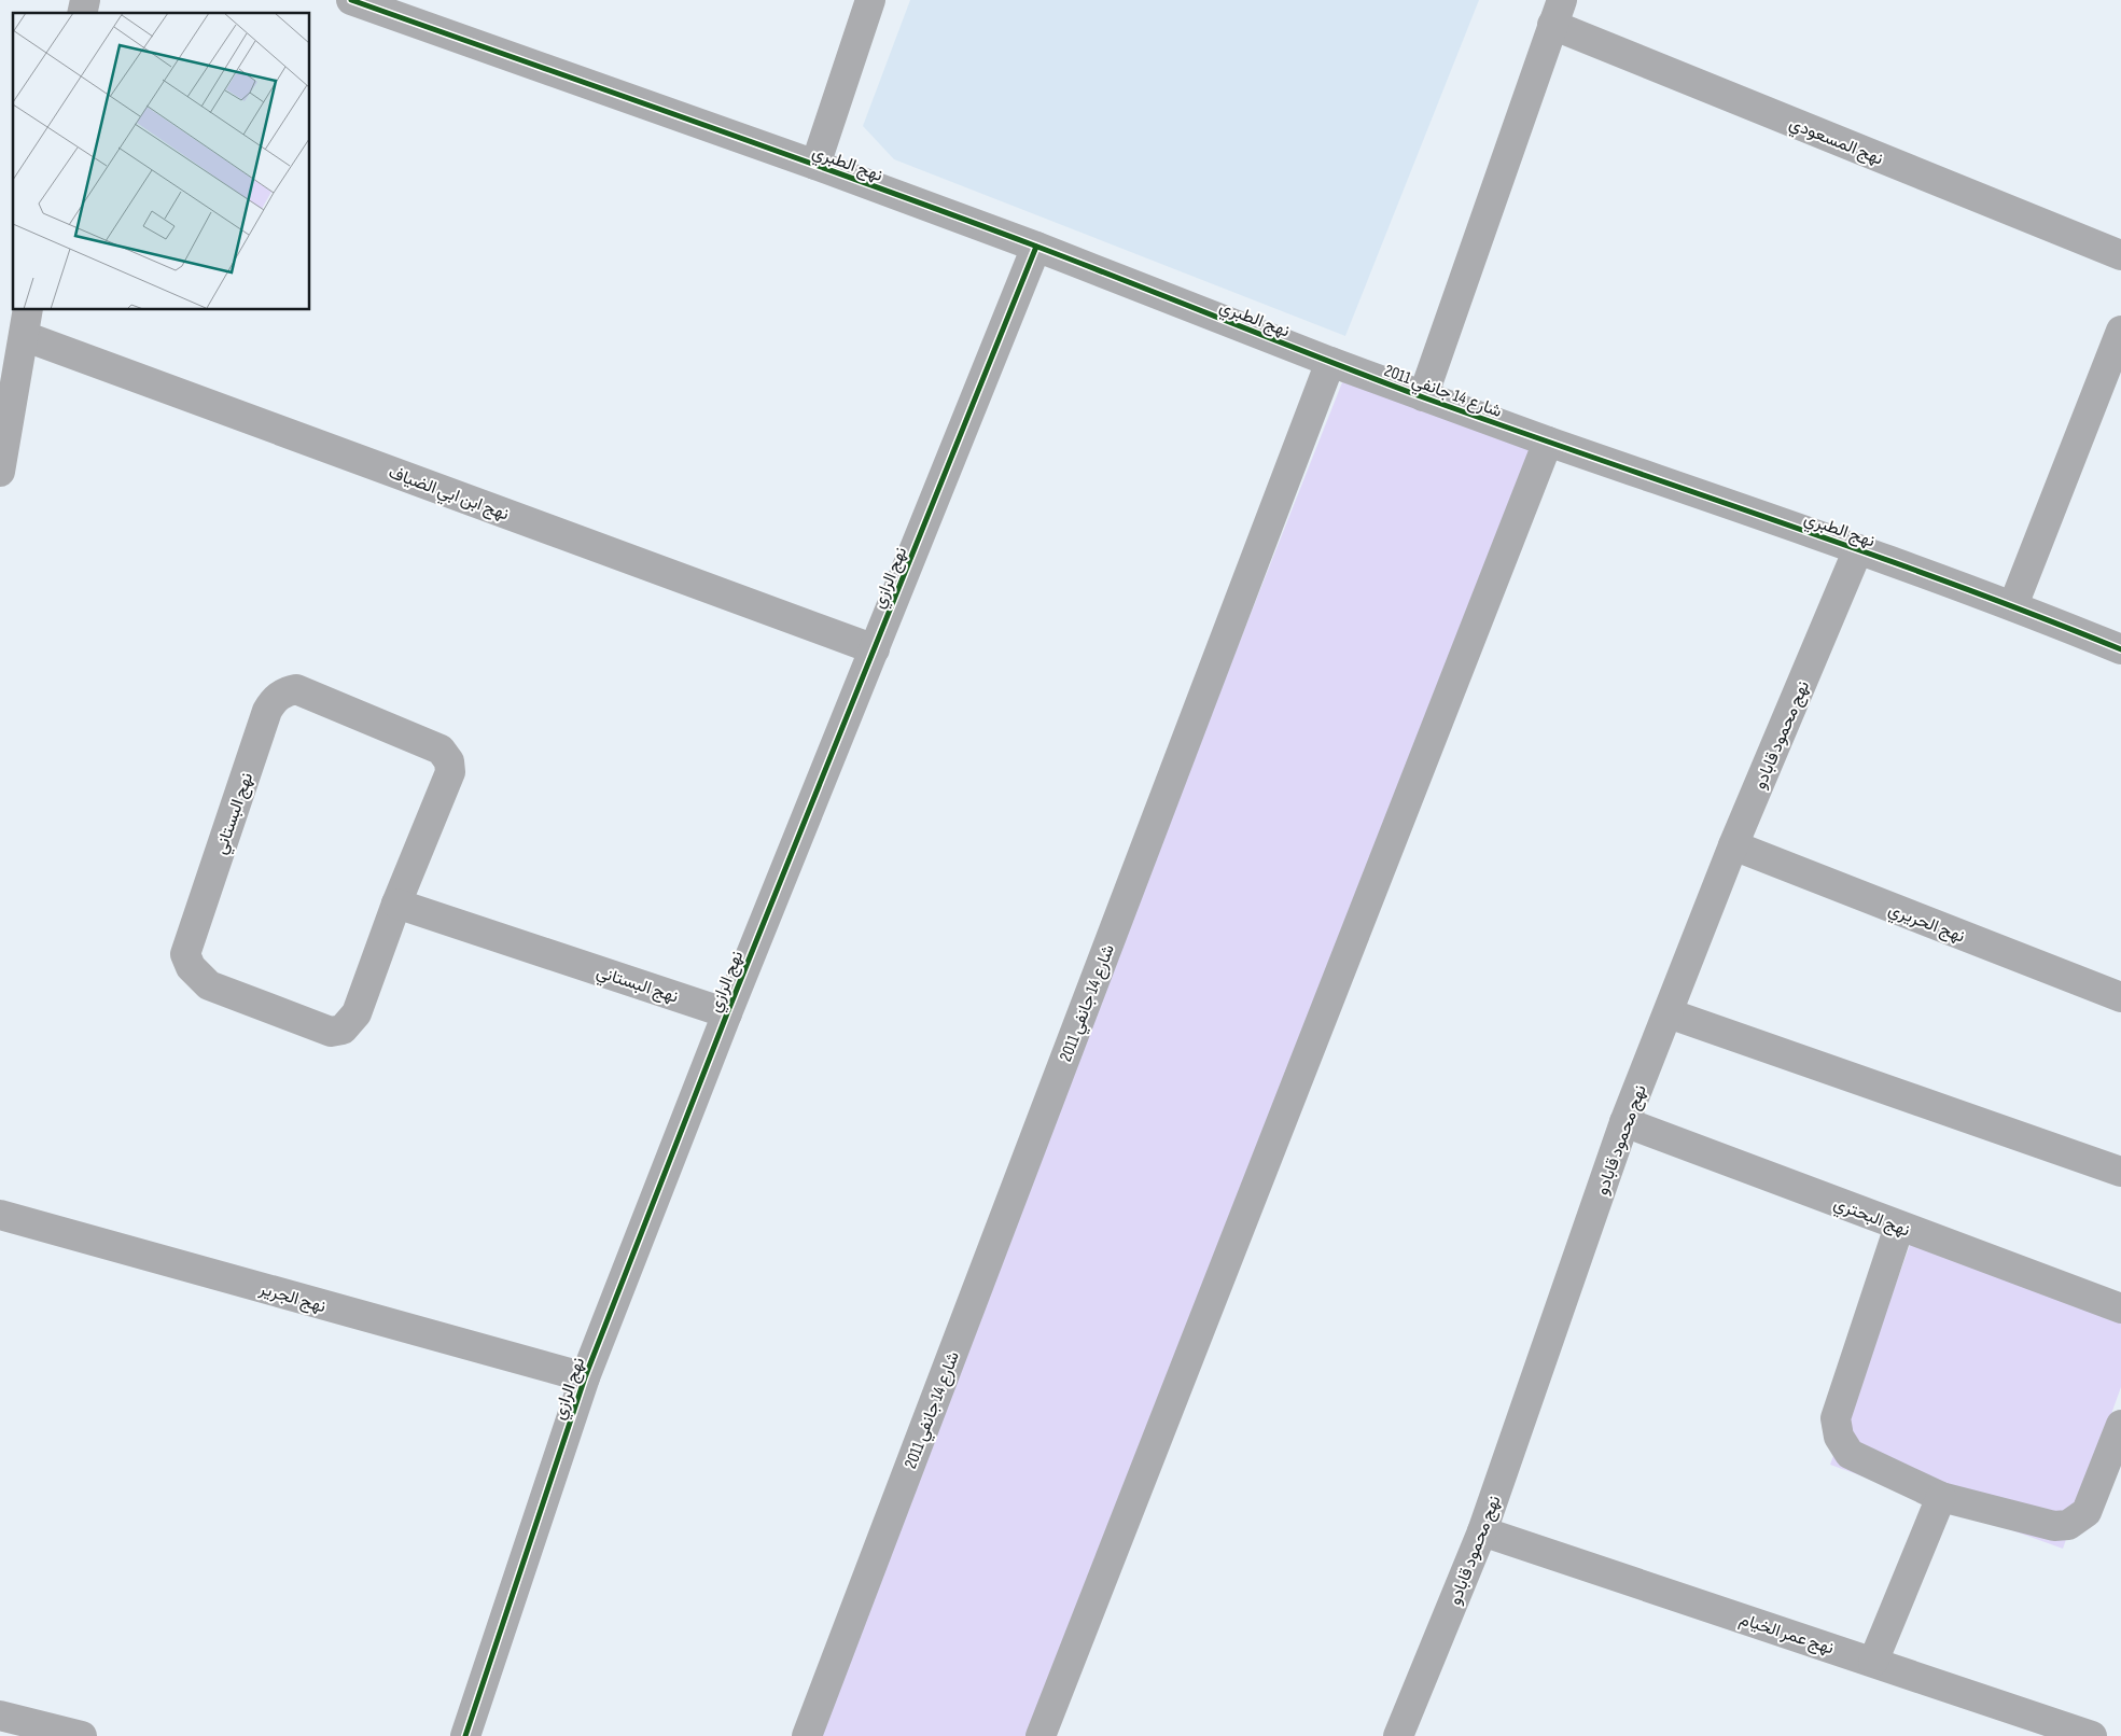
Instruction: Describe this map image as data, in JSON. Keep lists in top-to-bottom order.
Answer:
{
  "streets": {
    "street": [
      "نهج المسعودي",
      "نهج الطبري",
      "شارع 14 جانفي 2011",
      "نهج ابن ابي الضياف",
      "نهج الرازي",
      "نهج محمود قابادو",
      "نهج البستاني",
      "نهج الحريري",
      "نهج البحتري",
      "نهج الجرير",
      "نهج عمر الخيام"
    ]
  },
  "crossings": [
    ["نهج المسعودي", "شارع 14 جانفي 2011"],
    ["نهج الطبري", "شارع 14 جانفي 2011"],
    ["نهج الطبري", "نهج الرازي"],
    ["نهج الطبري", "نهج محمود قابادو"],
    ["نهج ابن ابي الضياف", "نهج الرازي"],
    ["نهج الرازي", "نهج البستاني"],
    ["نهج الرازي", "نهج الجرير"],
    ["نهج محمود قابادو", "نهج الحريري"],
    ["نهج محمود قابادو", "نهج البحتري"],
    ["نهج محمود قابادو", "نهج عمر الخيام"]
  ]
}
